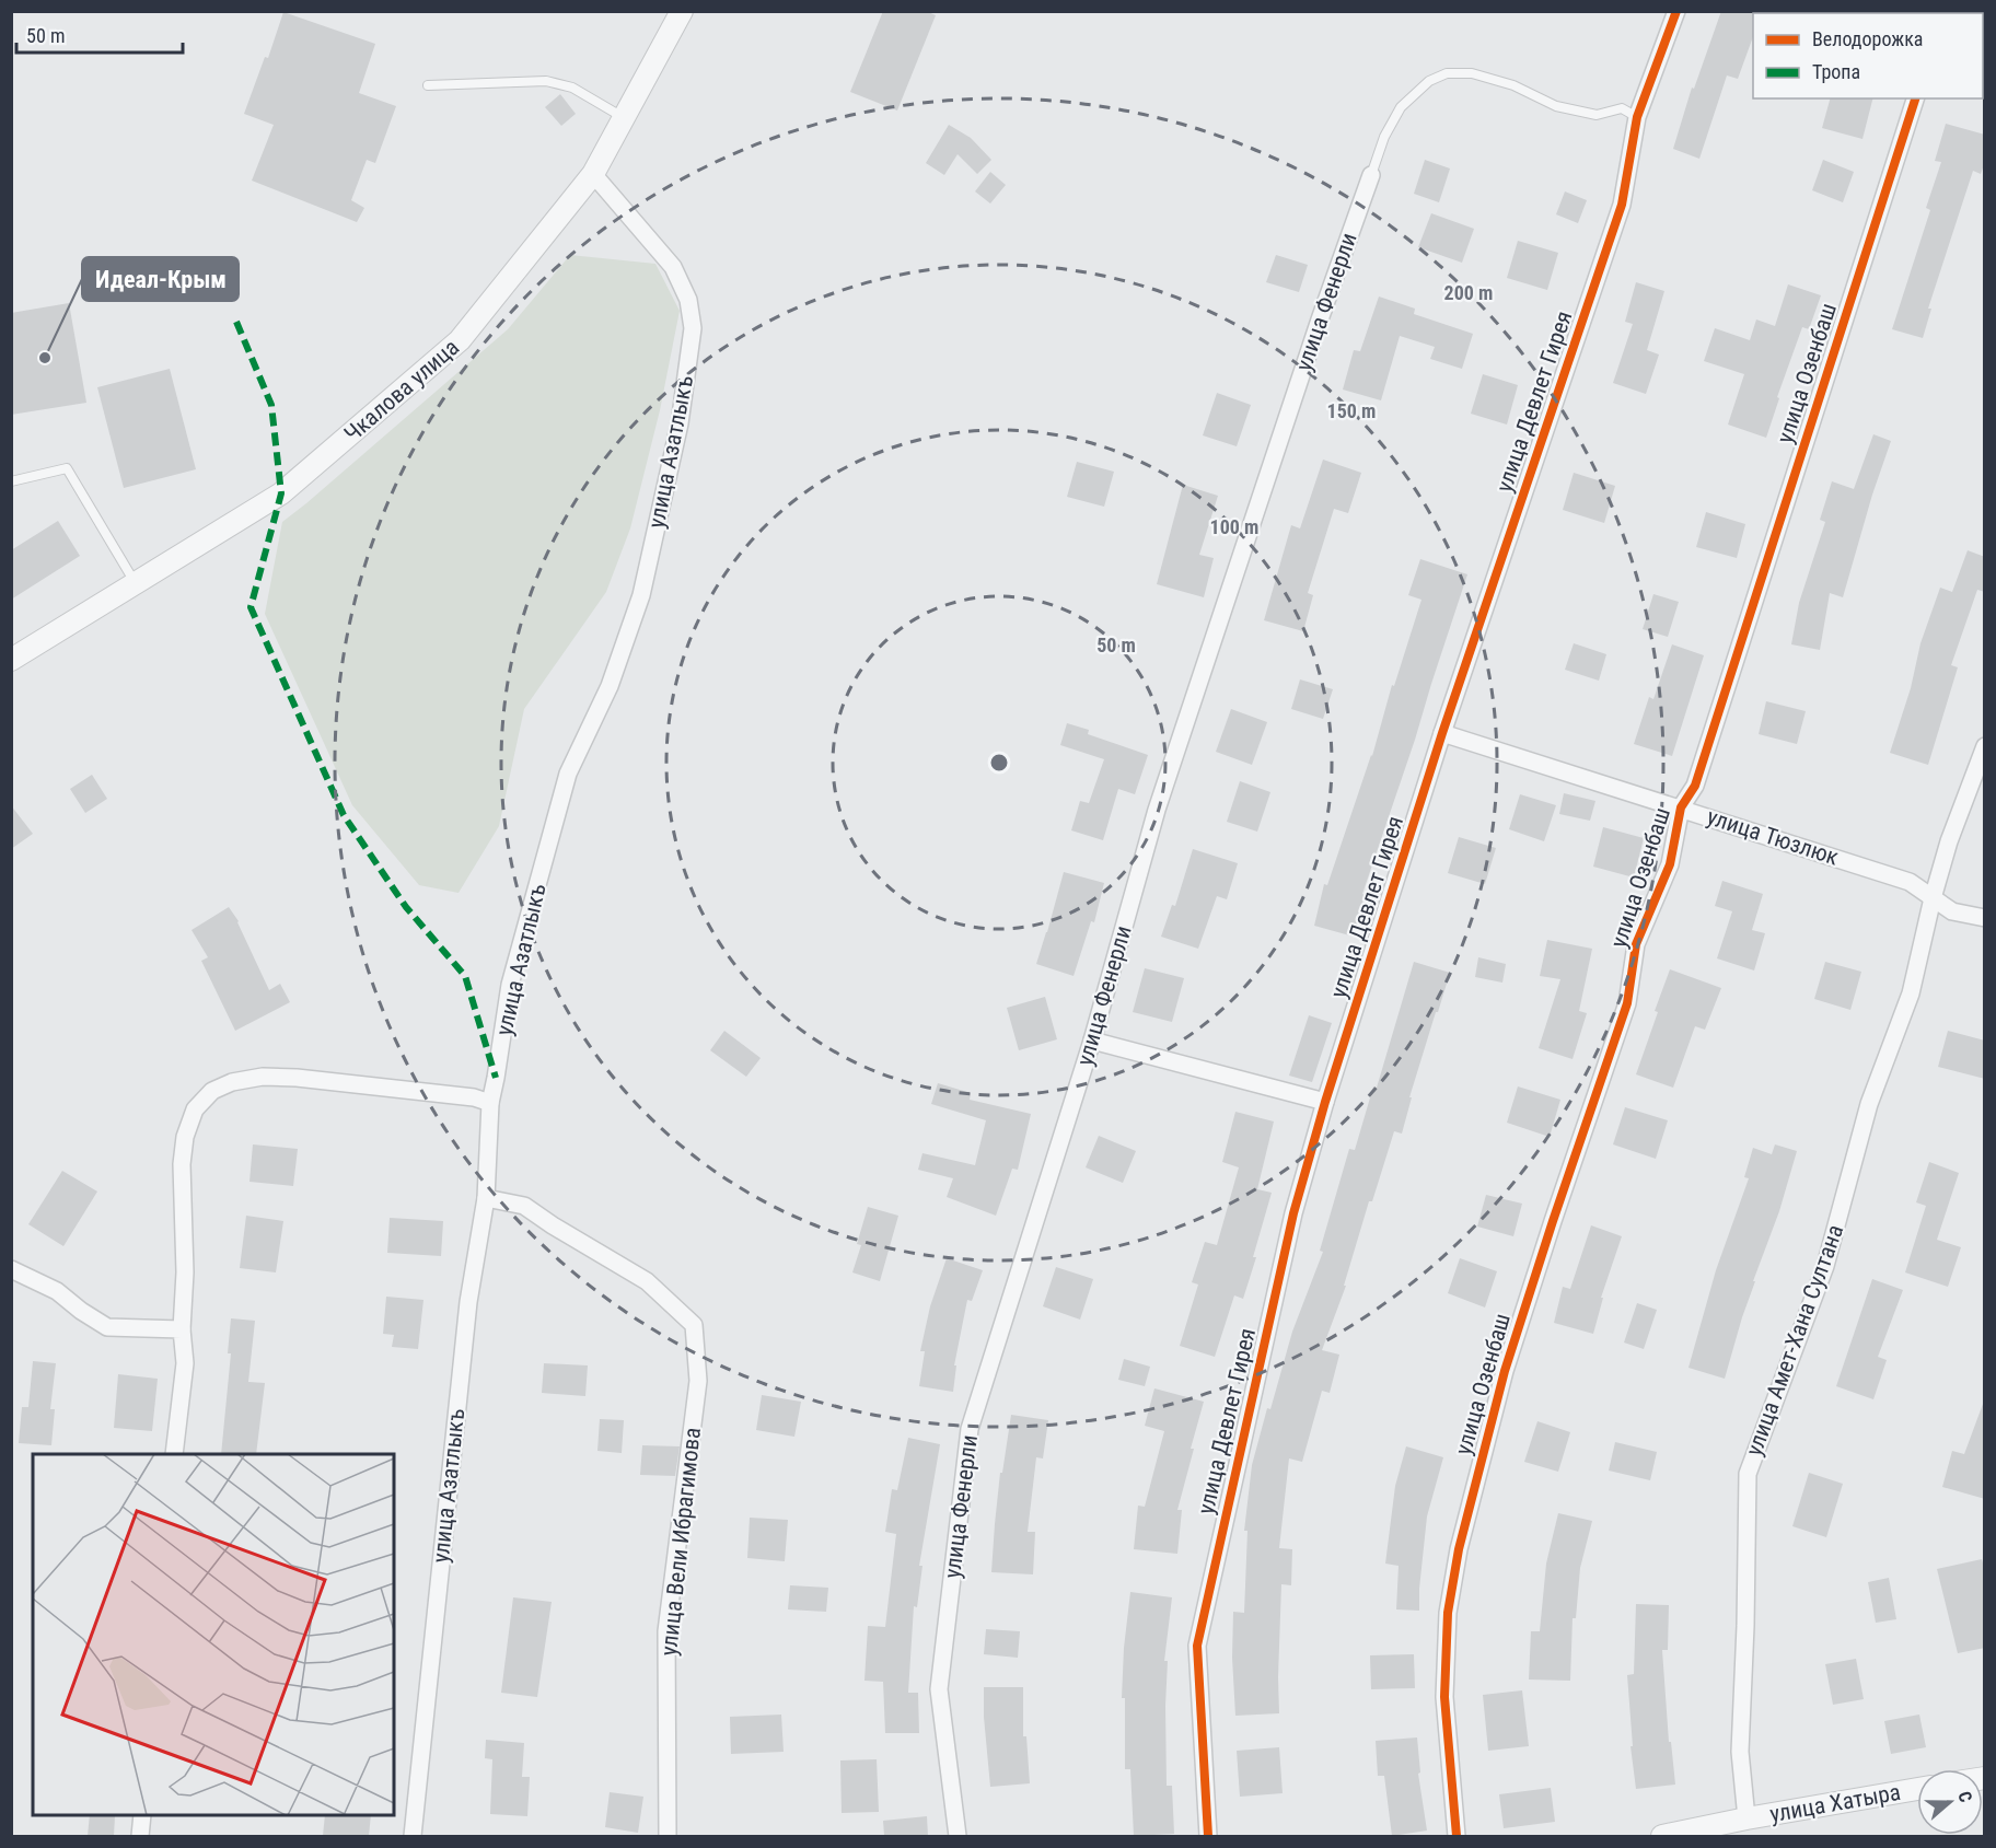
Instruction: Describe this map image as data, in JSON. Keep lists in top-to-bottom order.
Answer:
{
  "streets": {
    "street": [
      "улица Фенерли",
      "улица Озенбаш",
      "Чкалова улица",
      "улица Девлет Гирея",
      "улица Азатлыкъ",
      "улица Тюзлюк",
      "улица Амет-Хана Султана",
      "улица Вели Ибрагимова",
      "улица Хатыра"
    ]
  },
  "crossings": [
    ["улица Озенбаш", "улица Тюзлюк"],
    ["Чкалова улица", "улица Азатлыкъ"],
    ["улица Девлет Гирея", "улица Тюзлюк"],
    ["улица Азатлыкъ", "улица Вели Ибрагимова"],
    ["улица Тюзлюк", "улица Амет-Хана Султана"],
    ["улица Амет-Хана Султана", "улица Хатыра"]
  ],
  "places": ["Идеал-Крым"],
  "legend": ["Велодорожка", "Тропа"],
  "scale_bar": "50 m",
  "north": "right",
  "rings": [
    "200 m",
    "150 m",
    "100 m",
    "50 m"
  ]
}
